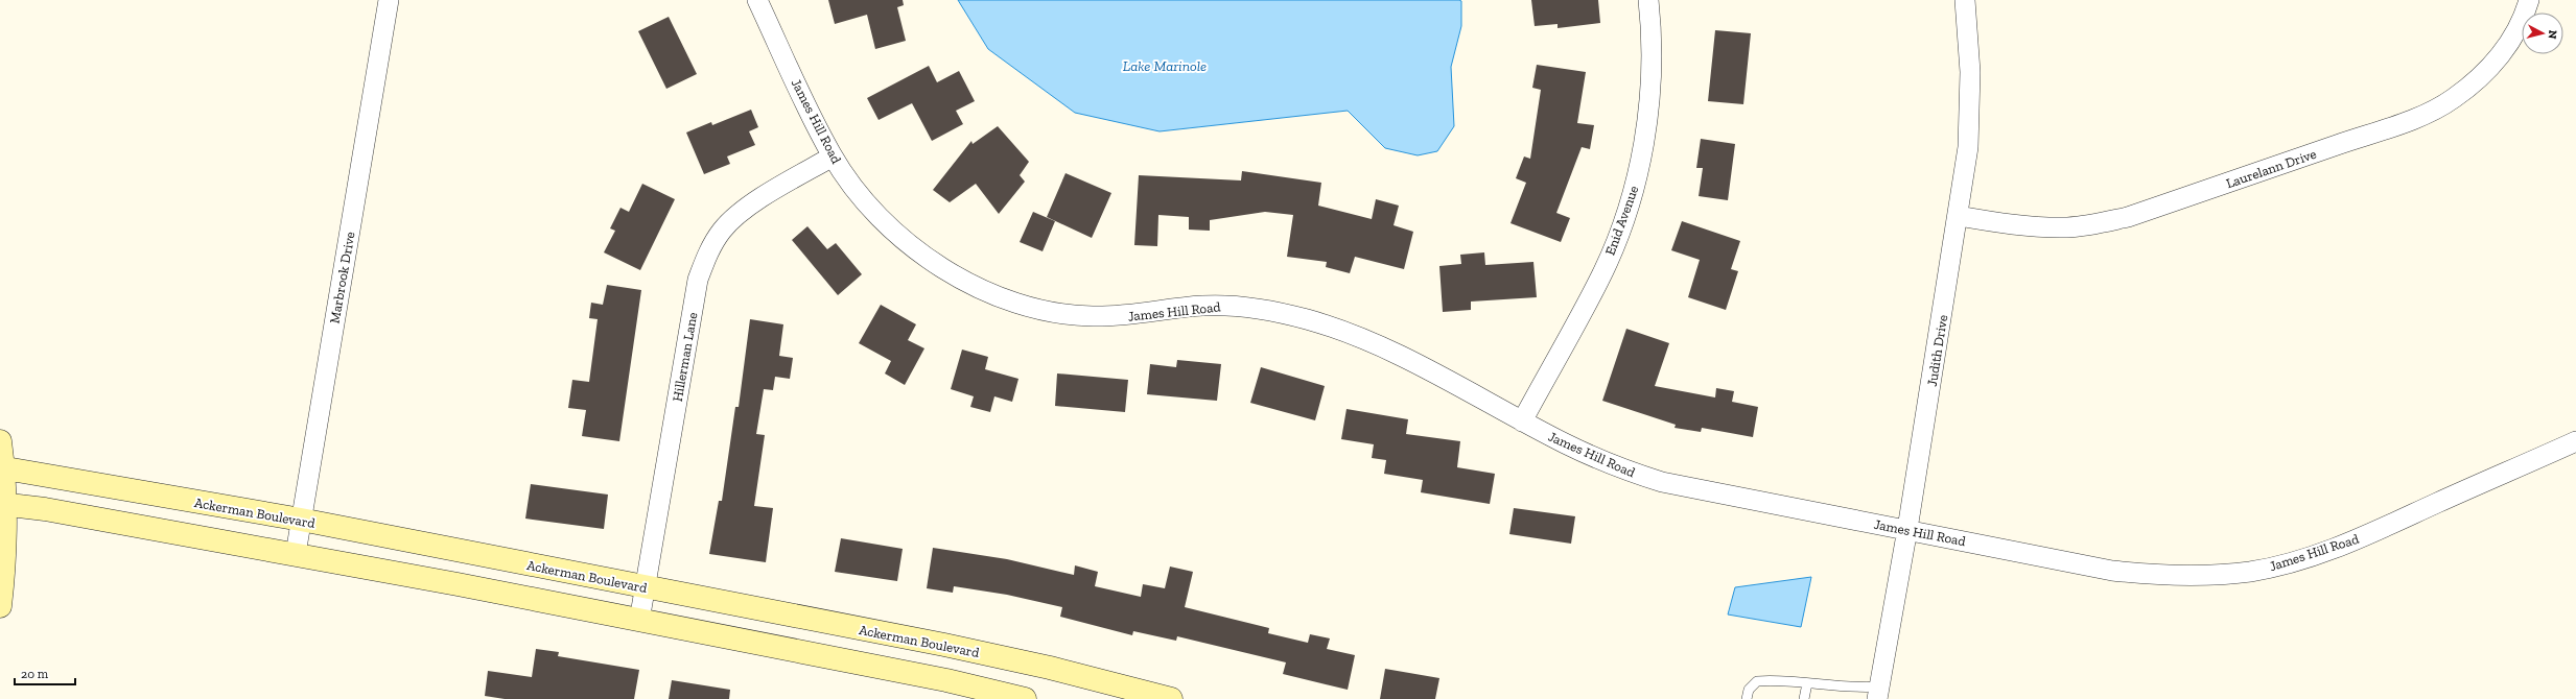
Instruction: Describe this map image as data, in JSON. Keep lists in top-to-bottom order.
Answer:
{
  "streets": {
    "street": [
      "James Hill Road",
      "Laurelann Drive",
      "Enid Avenue",
      "Marbrook Drive",
      "Judith Drive",
      "Hillerman Lane",
      "Ackerman Boulevard"
    ]
  },
  "crossings": [
    ["James Hill Road", "Enid Avenue"],
    ["James Hill Road", "Judith Drive"],
    ["James Hill Road", "Hillerman Lane"],
    ["Laurelann Drive", "Judith Drive"],
    ["Marbrook Drive", "Ackerman Boulevard"],
    ["Hillerman Lane", "Ackerman Boulevard"]
  ],
  "water": ["Lake Marinole"],
  "scale_bar": "20 m",
  "north": "right"
}
